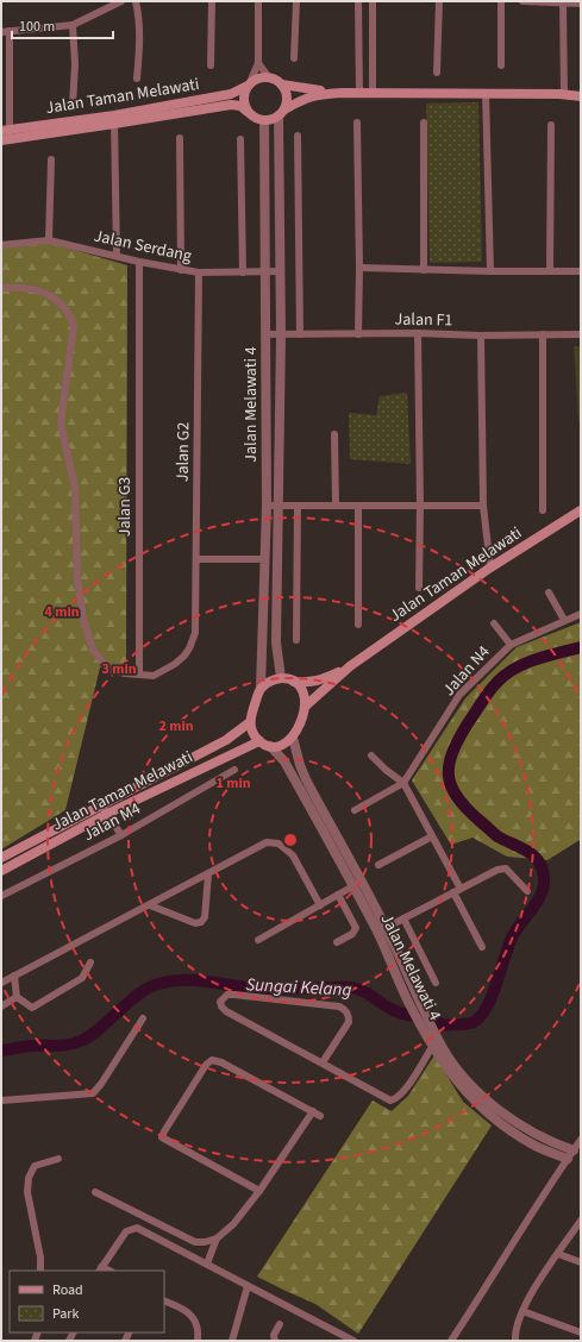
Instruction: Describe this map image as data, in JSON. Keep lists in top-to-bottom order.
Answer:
{
  "streets": {
    "main road": ["Jalan Taman Melawati"],
    "street": [
      "Jalan Serdang",
      "Jalan F1",
      "Jalan Melawati 4",
      "Jalan G2",
      "Jalan G3",
      "Jalan N4",
      "Jalan M4"
    ]
  },
  "crossings": [
    ["Jalan Taman Melawati", "Jalan Melawati 4"],
    ["Jalan Serdang", "Jalan Melawati 4"],
    ["Jalan Serdang", "Jalan G2"],
    ["Jalan Serdang", "Jalan G3"],
    ["Jalan F1", "Jalan Melawati 4"],
    ["Jalan G2", "Jalan G3"]
  ],
  "water": ["Sungai Kelang"],
  "legend": ["Road", "Park"],
  "scale_bar": "100 m",
  "rings": [
    "4 min",
    "3 min",
    "2 min",
    "1 min"
  ]
}
